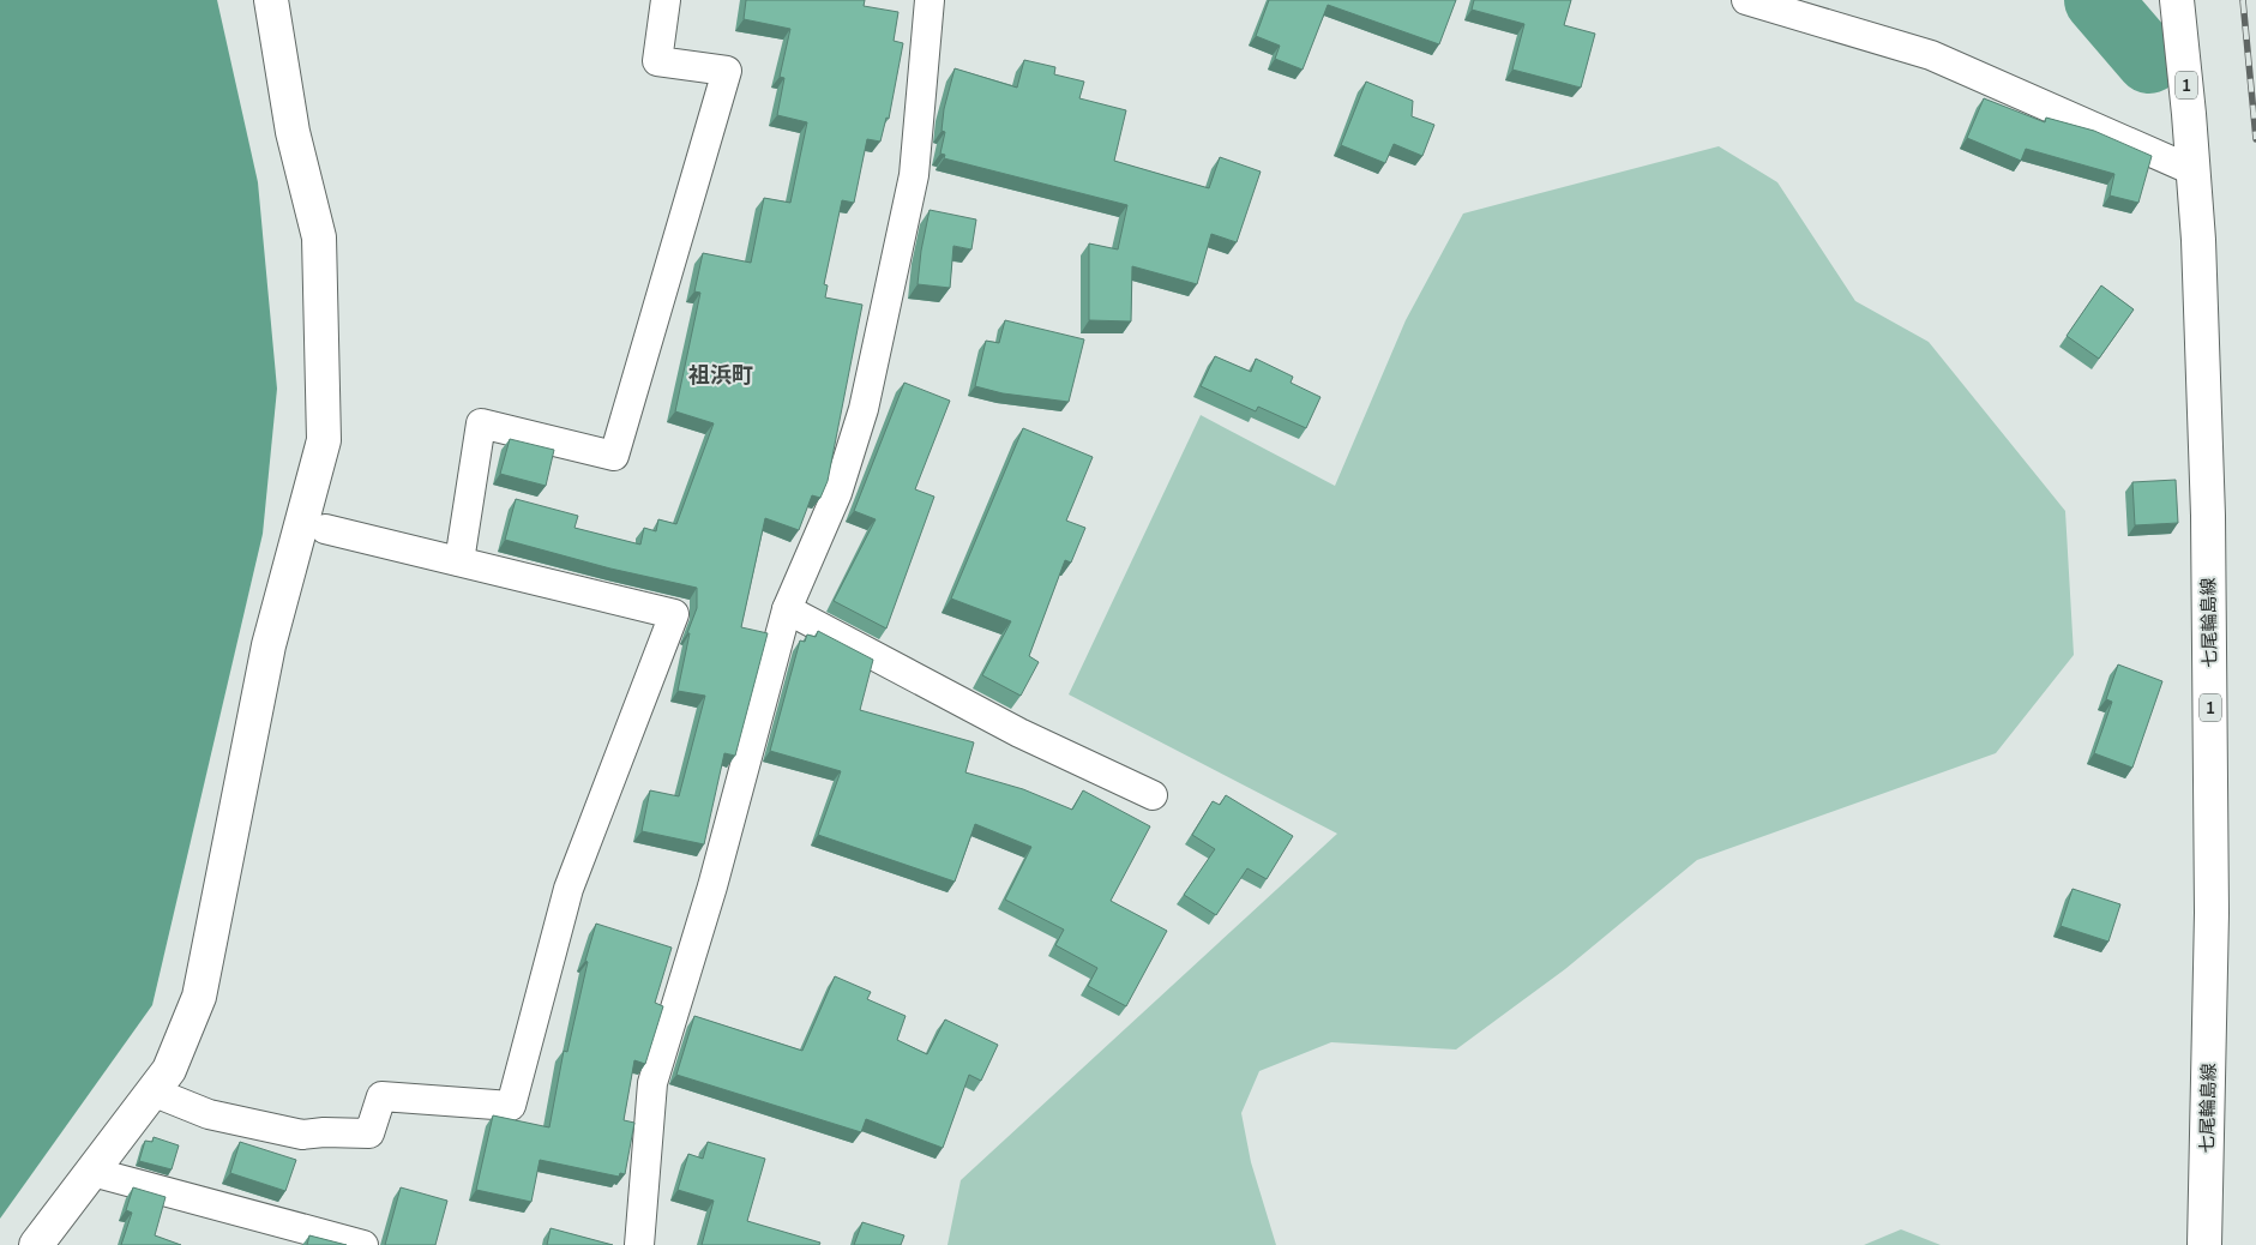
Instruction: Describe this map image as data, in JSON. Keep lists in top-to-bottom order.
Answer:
{
  "streets": {
    "street": ["1", "七尾輪島線"]
  },
  "districts": ["祖浜町"]
}
